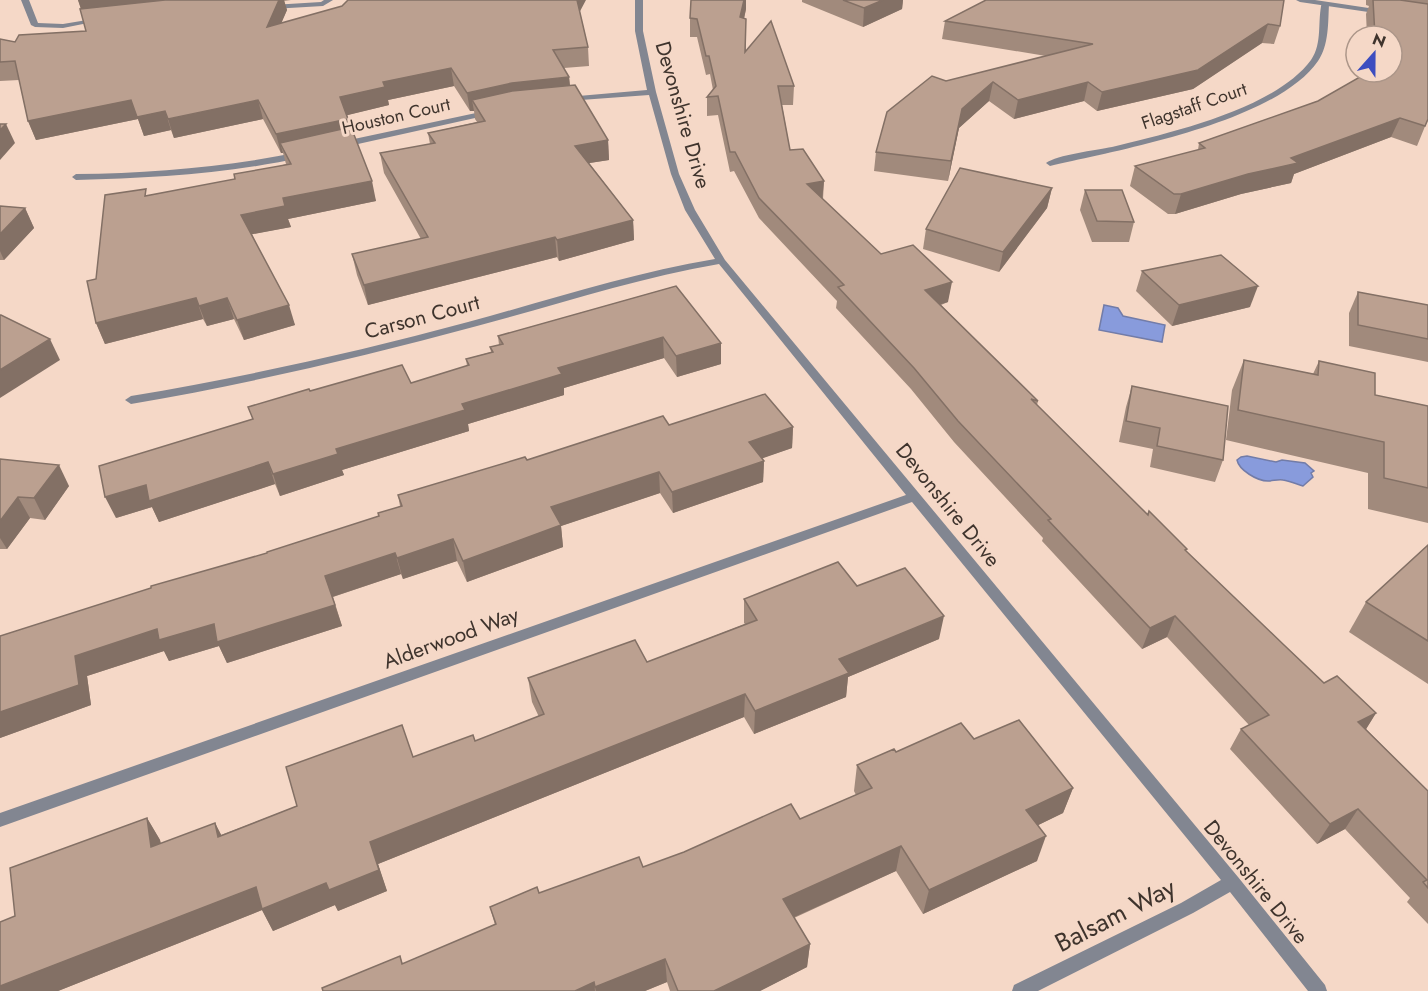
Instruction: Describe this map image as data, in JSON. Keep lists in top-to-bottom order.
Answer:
{
  "streets": {
    "street": [
      "Flagstaff Court",
      "Devonshire Drive",
      "Houston Court",
      "Carson Court",
      "Alderwood Way",
      "Balsam Way"
    ]
  },
  "crossings": [
    ["Devonshire Drive", "Carson Court"],
    ["Devonshire Drive", "Alderwood Way"],
    ["Devonshire Drive", "Balsam Way"]
  ],
  "north": "top"
}
